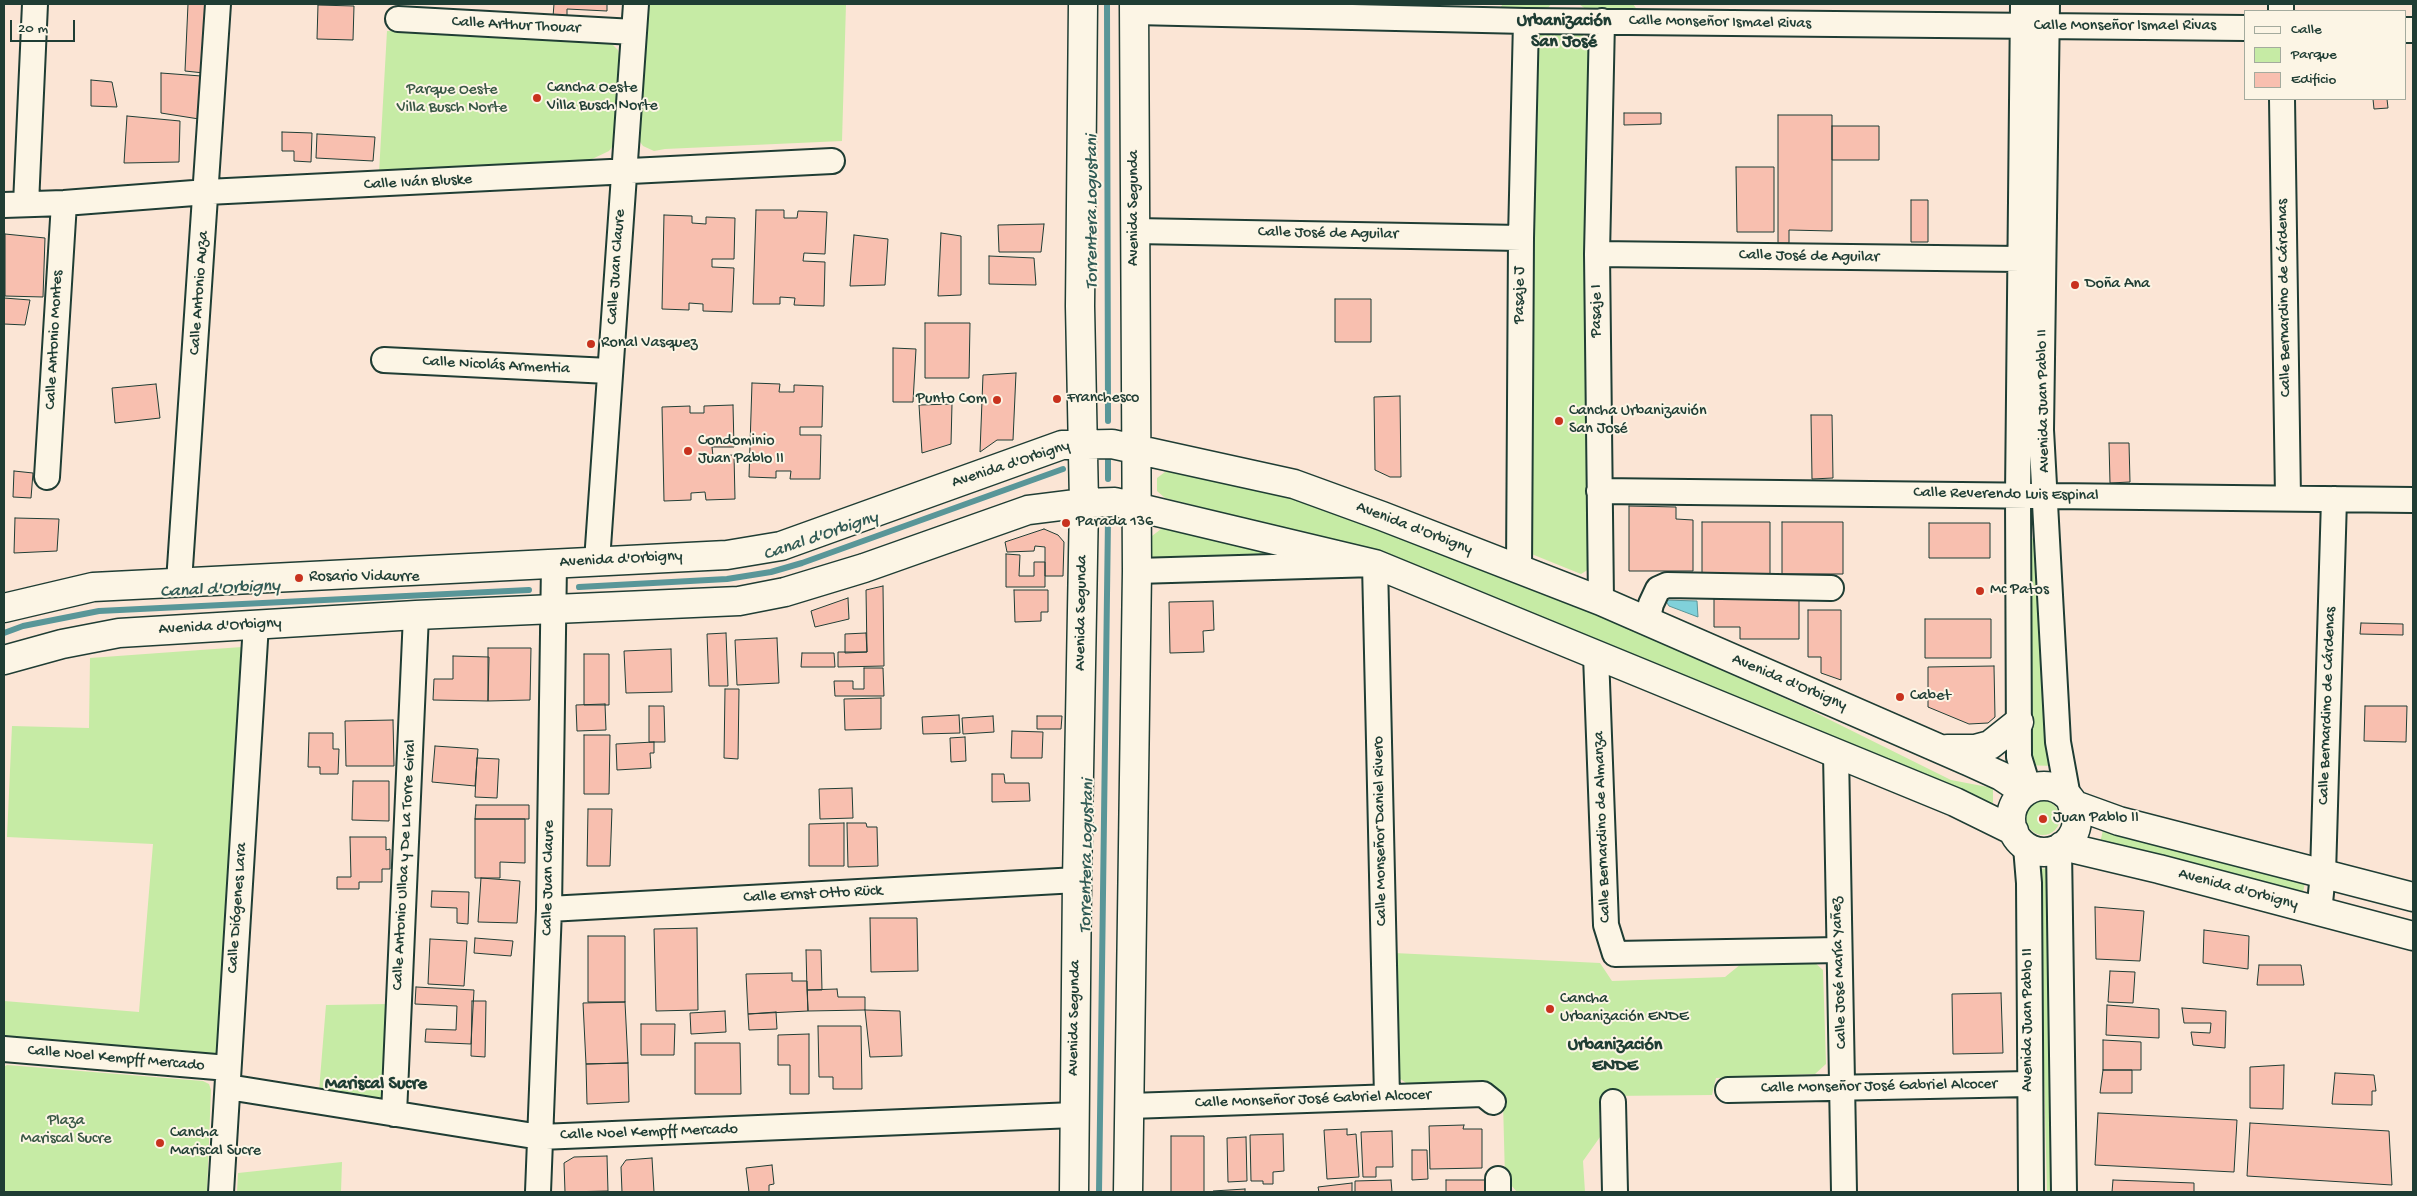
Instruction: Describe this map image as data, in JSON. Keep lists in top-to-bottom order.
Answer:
{
  "streets": {
    "main road": ["Avenida Segunda", "Avenida d'Orbigny"],
    "street": [
      "Calle Monseñor Ismael Rivas",
      "Calle Arthur Thouar",
      "Calle Iván Bluske",
      "Calle José de Aguilar",
      "Calle Juan Claure",
      "Calle Antonio Auza",
      "Pasaje J",
      "Calle Bernardino de Cárdenas",
      "Pasaje I",
      "Calle Antonio Montes",
      "Calle Nicolás Armentia",
      "Avenida Juan Pablo II",
      "Calle Reverendo Luis Espinal",
      "Calle Bernardino de Almanza",
      "Calle Monseñor Daniel Rivero",
      "Calle Antonio Ulloa y De La Torre Giral",
      "Calle Ernst Otto Rück",
      "Calle Diógenes Lara",
      "Calle José María Yañez",
      "Calle Noel Kempff Mercado",
      "Calle Monseñor José Gabriel Alcocer"
    ]
  },
  "crossings": [
    ["Calle Monseñor Ismael Rivas", "Avenida Segunda"],
    ["Calle Monseñor Ismael Rivas", "Pasaje J"],
    ["Calle Monseñor Ismael Rivas", "Pasaje I"],
    ["Calle Monseñor Ismael Rivas", "Avenida Juan Pablo II"],
    ["Calle Arthur Thouar", "Calle Juan Claure"],
    ["Calle Iván Bluske", "Calle Juan Claure"],
    ["Calle Iván Bluske", "Calle Antonio Auza"],
    ["Calle Iván Bluske", "Calle Antonio Montes"],
    ["Avenida Segunda", "Calle José de Aguilar"],
    ["Avenida Segunda", "Avenida d'Orbigny"],
    ["Avenida Segunda", "Calle Ernst Otto Rück"],
    ["Avenida Segunda", "Calle Noel Kempff Mercado"],
    ["Avenida Segunda", "Calle Monseñor José Gabriel Alcocer"],
    ["Calle José de Aguilar", "Pasaje J"],
    ["Calle José de Aguilar", "Pasaje I"],
    ["Calle José de Aguilar", "Avenida Juan Pablo II"],
    ["Calle Juan Claure", "Calle Nicolás Armentia"],
    ["Calle Juan Claure", "Avenida d'Orbigny"],
    ["Calle Juan Claure", "Calle Ernst Otto Rück"],
    ["Calle Juan Claure", "Calle Noel Kempff Mercado"],
    ["Calle Antonio Auza", "Avenida d'Orbigny"],
    ["Pasaje J", "Avenida d'Orbigny"],
    ["Calle Bernardino de Cárdenas", "Avenida d'Orbigny"],
    ["Calle Bernardino de Cárdenas", "Calle Reverendo Luis Espinal"],
    ["Pasaje I", "Avenida d'Orbigny"],
    ["Pasaje I", "Calle Reverendo Luis Espinal"],
    ["Avenida Juan Pablo II", "Avenida d'Orbigny"],
    ["Avenida Juan Pablo II", "Calle Reverendo Luis Espinal"],
    ["Avenida Juan Pablo II", "Calle Monseñor José Gabriel Alcocer"],
    ["Avenida d'Orbigny", "Calle Bernardino de Almanza"],
    ["Avenida d'Orbigny", "Calle Monseñor Daniel Rivero"],
    ["Avenida d'Orbigny", "Calle Antonio Ulloa y De La Torre Giral"],
    ["Avenida d'Orbigny", "Calle Diógenes Lara"],
    ["Avenida d'Orbigny", "Calle José María Yañez"],
    ["Calle Bernardino de Almanza", "Calle José María Yañez"],
    ["Calle Monseñor Daniel Rivero", "Calle Monseñor José Gabriel Alcocer"],
    ["Calle Antonio Ulloa y De La Torre Giral", "Calle Noel Kempff Mercado"],
    ["Calle Diógenes Lara", "Calle Noel Kempff Mercado"],
    ["Calle José María Yañez", "Calle Monseñor José Gabriel Alcocer"]
  ],
  "districts": ["Urbanización San José", "Urbanización ENDE", "Mariscal Sucre"],
  "water": ["Torrentera Logustani", "Canal d'Orbigny"],
  "parks": ["Parque Oeste Villa Busch Norte", "Plaza Mariscal Sucre"],
  "places": [
    "Cancha Oeste Villa Busch Norte",
    "Doña Ana",
    "Ronal Vasquez",
    "Franchesco",
    "Punto Com",
    "Cancha Urbanizavión San José",
    "Condominio Juan Pablo II",
    "Parada 136",
    "Rosario Vidaurre",
    "Mc Patos",
    "Cabet",
    "Juan Pablo II",
    "Cancha Urbanización ENDE",
    "Cancha Mariscal Sucre"
  ],
  "legend": ["Calle", "Parque", "Edificio"],
  "scale_bar": "20 m"
}
